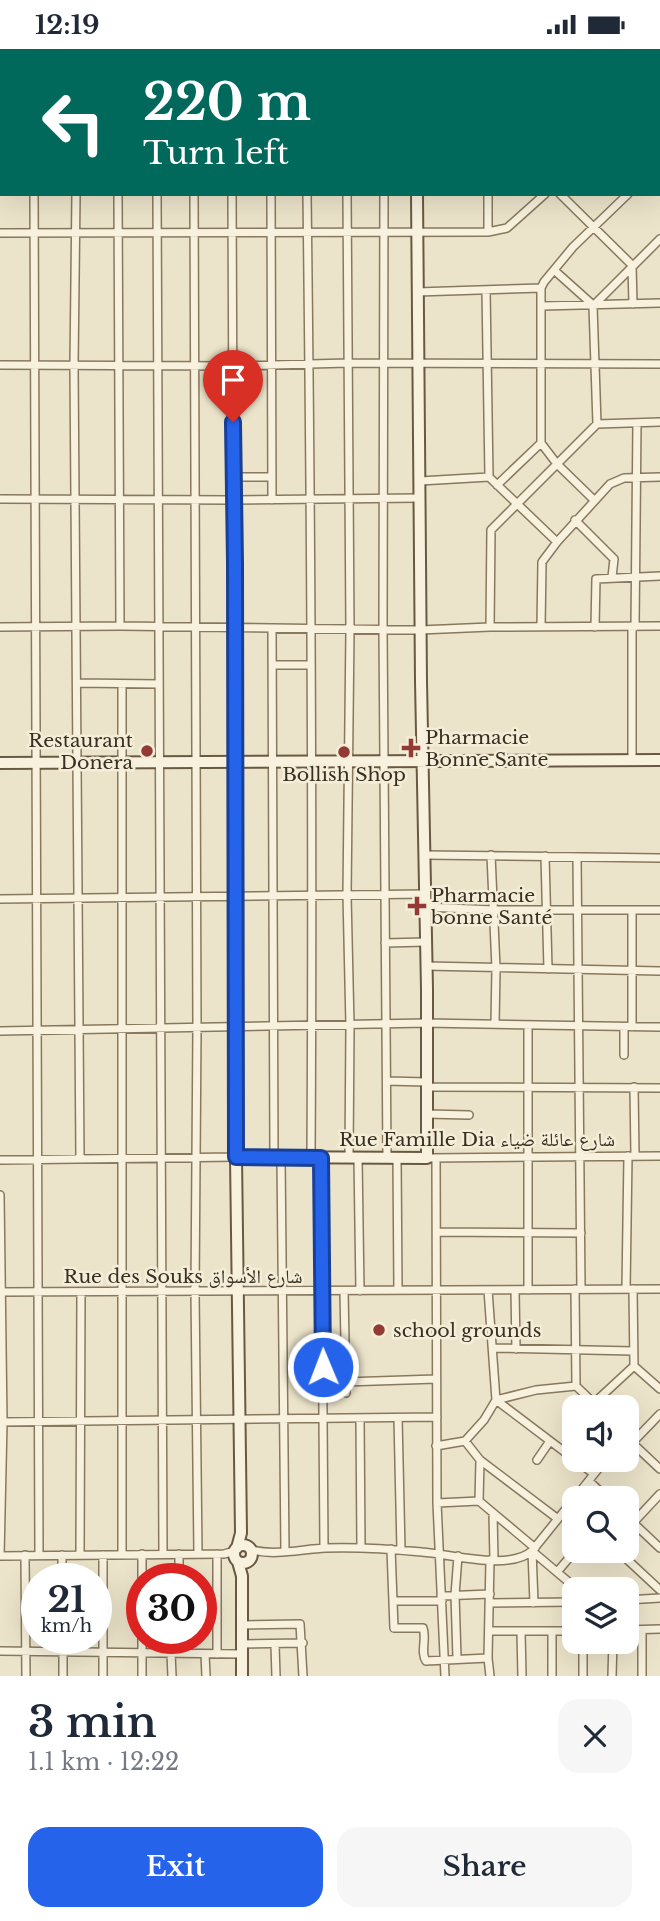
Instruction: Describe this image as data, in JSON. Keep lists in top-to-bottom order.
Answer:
{
  "streets": {
    "street": ["Rue Famille Dia شارع عائلة ضياء", "Rue des Souks شارع الأسواق"]
  },
  "places": {
    "health": ["Pharmacie Bonne Sante", "Pharmacie bonne Santé"],
    "other": ["Restaurant Donera", "Bollish Shop", "school grounds"]
  },
  "page": {
    "status": "12:19",
    "turn": ["220 m", "Turn left"],
    "speed": "21 km/h",
    "limit": "30",
    "heading": ["3 min", "1.1 km · 12:22"],
    "buttons": ["Exit", "Share"]
  }
}
